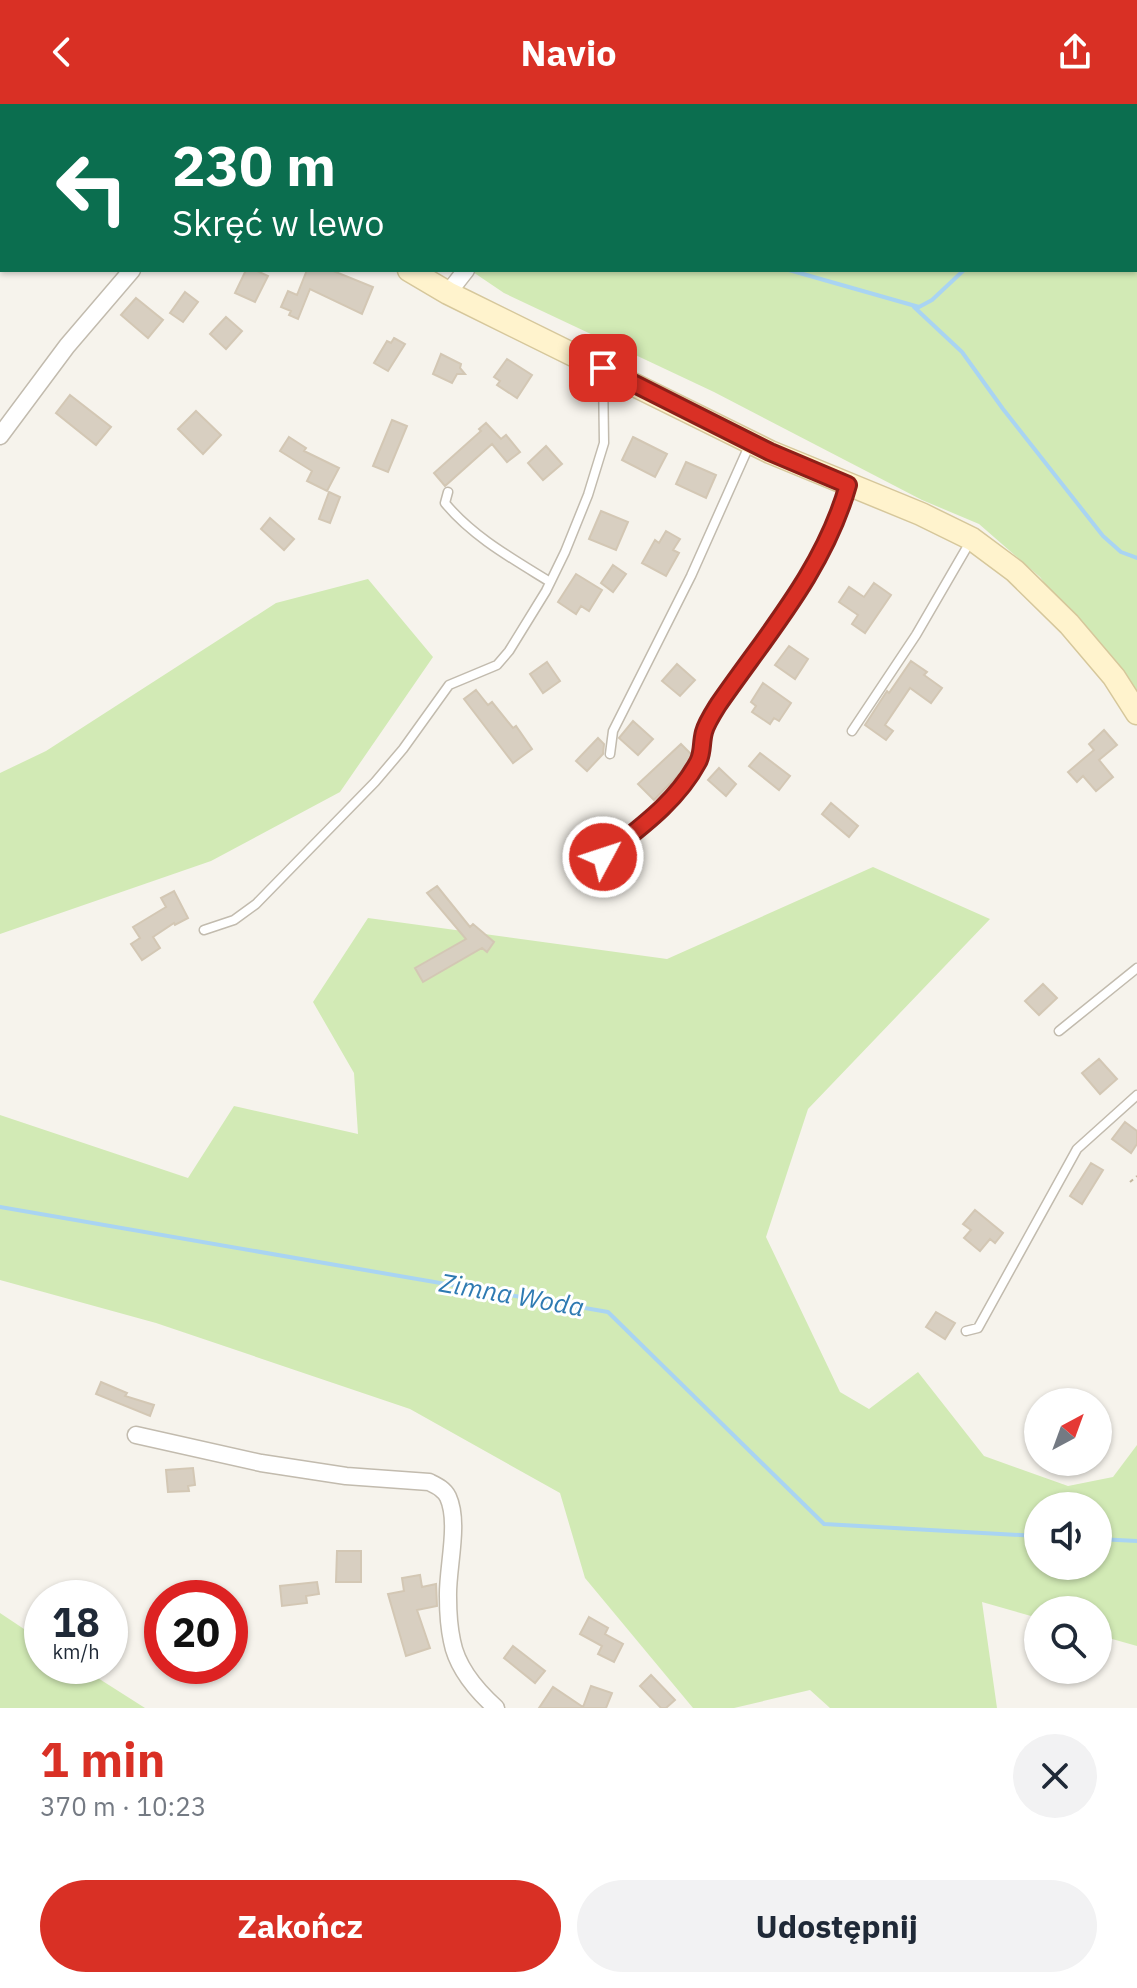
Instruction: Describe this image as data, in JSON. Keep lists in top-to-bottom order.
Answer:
{
  "water": ["Zimna Woda"],
  "north": "top right",
  "page": {
    "header": "Navio",
    "turn": ["230 m", "Skręć w lewo"],
    "speed": "18 km/h",
    "limit": "20",
    "heading": ["1 min", "370 m · 10:23"],
    "buttons": ["Zakończ", "Udostępnij"]
  }
}
